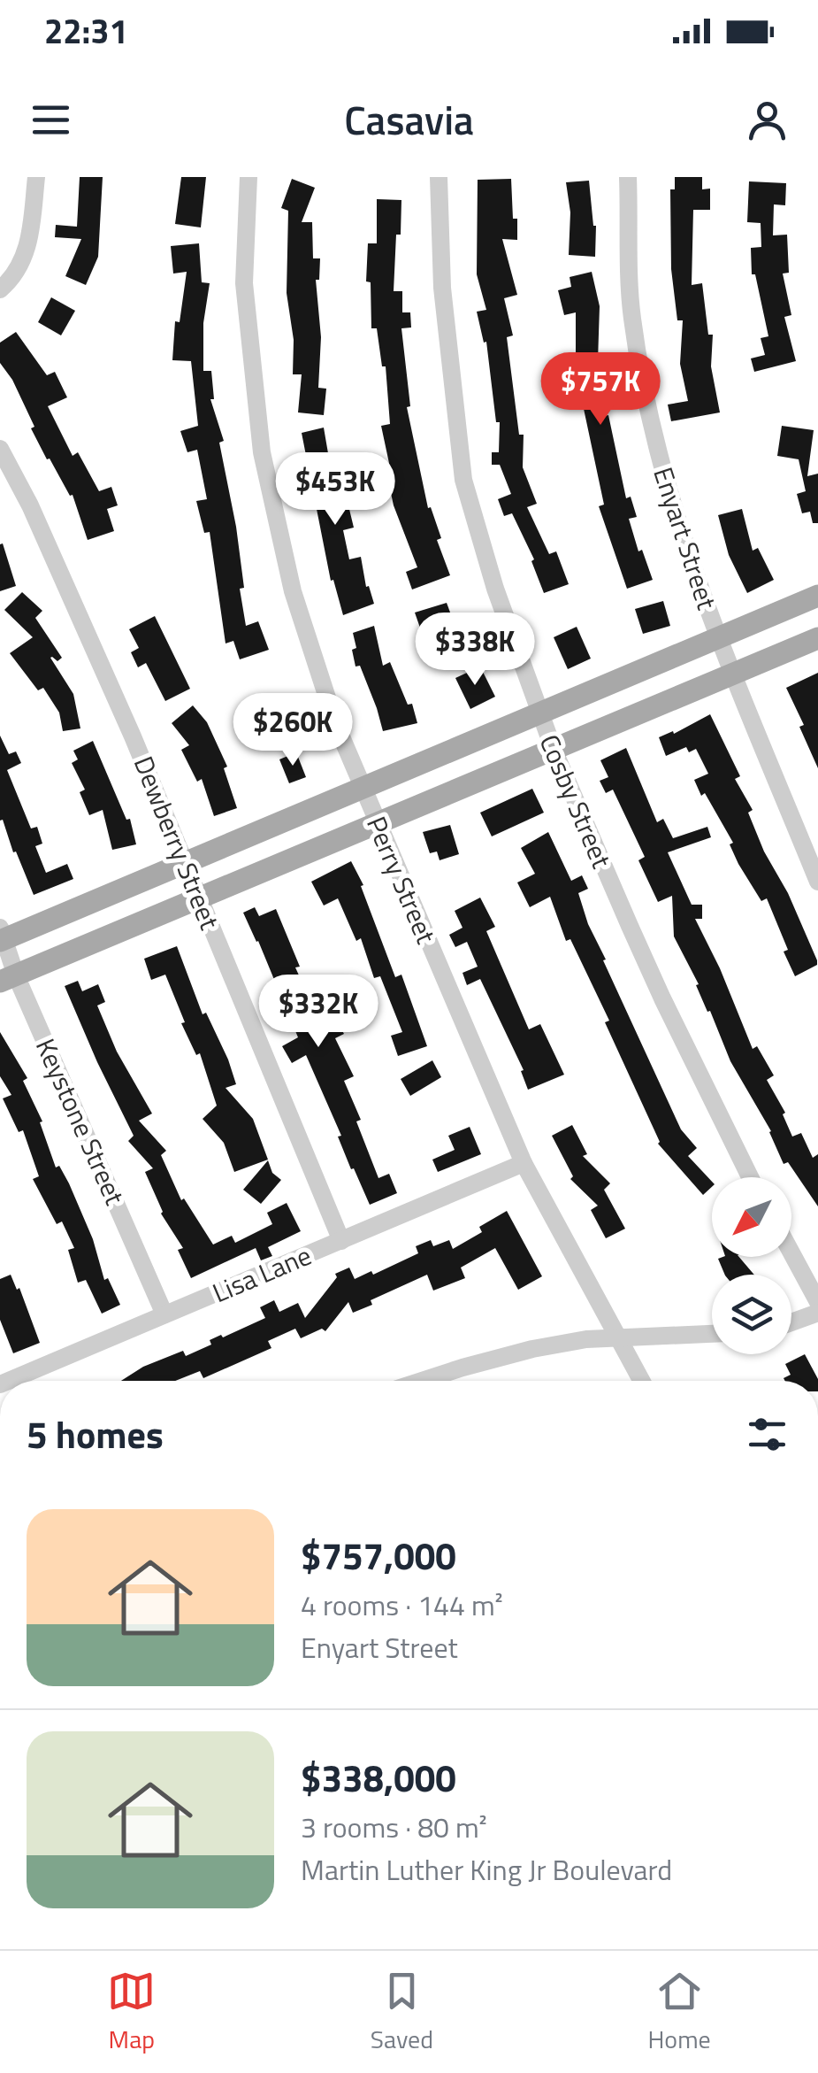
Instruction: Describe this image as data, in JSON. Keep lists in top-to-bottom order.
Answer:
{
  "streets": {
    "street": [
      "Enyart Street",
      "Cosby Street",
      "Dewberry Street",
      "Perry Street",
      "Keystone Street",
      "Lisa Lane"
    ]
  },
  "crossings": [
    ["Dewberry Street", "Lisa Lane"],
    ["Perry Street", "Lisa Lane"],
    ["Keystone Street", "Lisa Lane"]
  ],
  "north": "bottom left",
  "page": {
    "status": "22:31",
    "header": "Casavia",
    "price": [
      "$757K",
      "$453K",
      "$338K",
      "$260K",
      "$332K"
    ],
    "heading": "5 homes",
    "list": [
      {
        "name": "$757,000",
        "note": "4 rooms · 144 m² · Enyart Street"
      },
      {
        "name": "$338,000",
        "note": "3 rooms · 80 m² · Martin Luther King Jr Boulevard"
      }
    ],
    "tabs": ["Map", "Saved", "Home"]
  }
}
